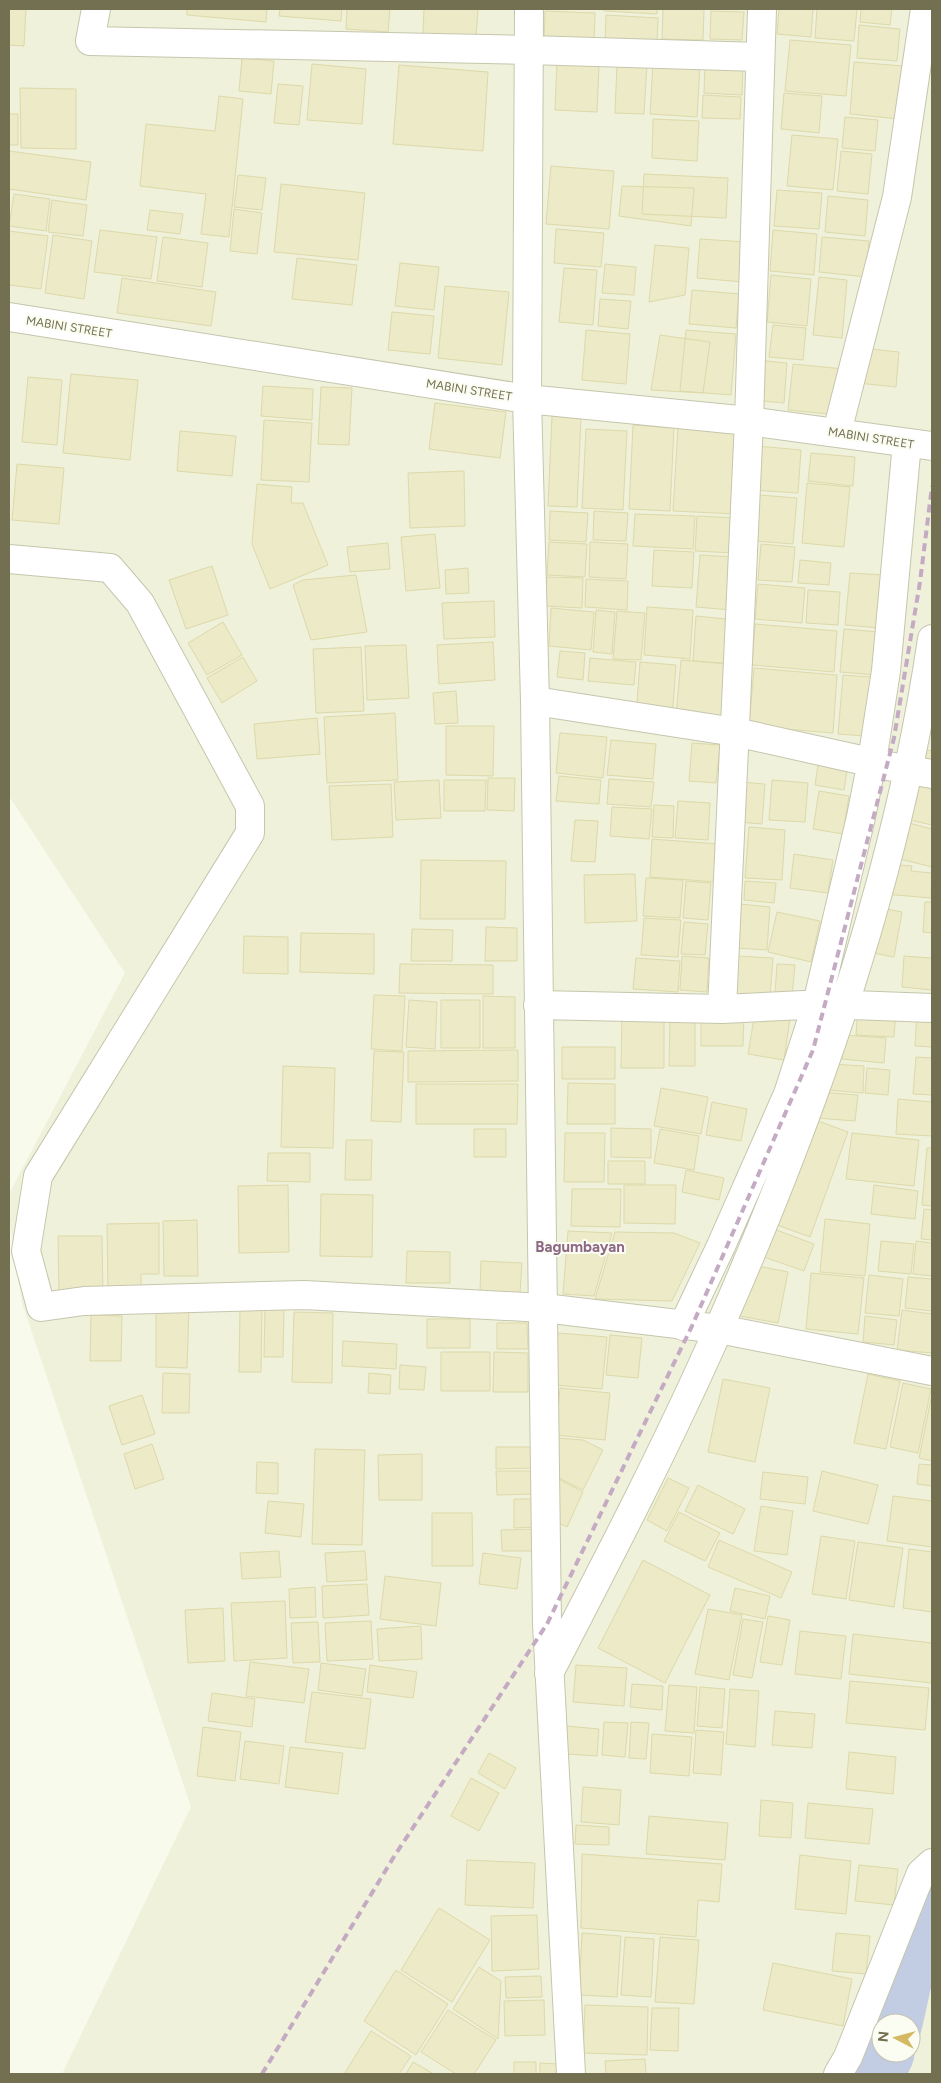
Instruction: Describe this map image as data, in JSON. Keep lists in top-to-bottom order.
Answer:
{
  "streets": {
    "street": ["MABINI STREET"]
  },
  "districts": ["Bagumbayan"],
  "north": "left"
}
